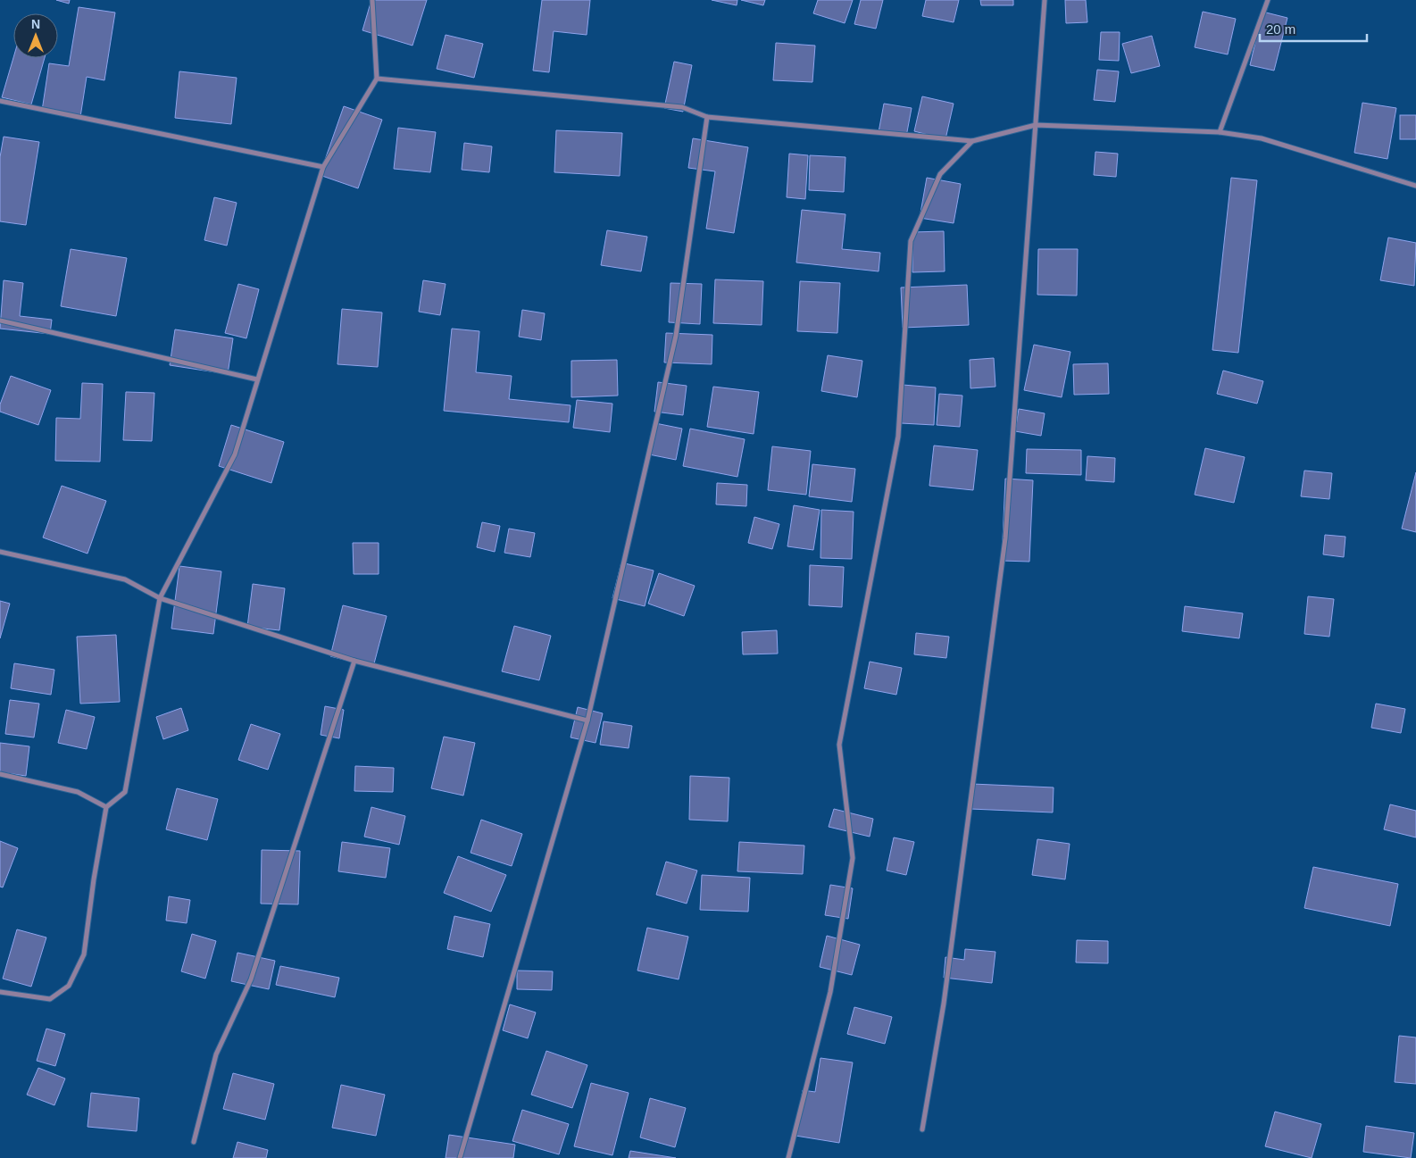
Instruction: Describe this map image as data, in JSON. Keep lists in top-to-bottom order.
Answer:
{
  "scale_bar": "20 m",
  "north": "top"
}
